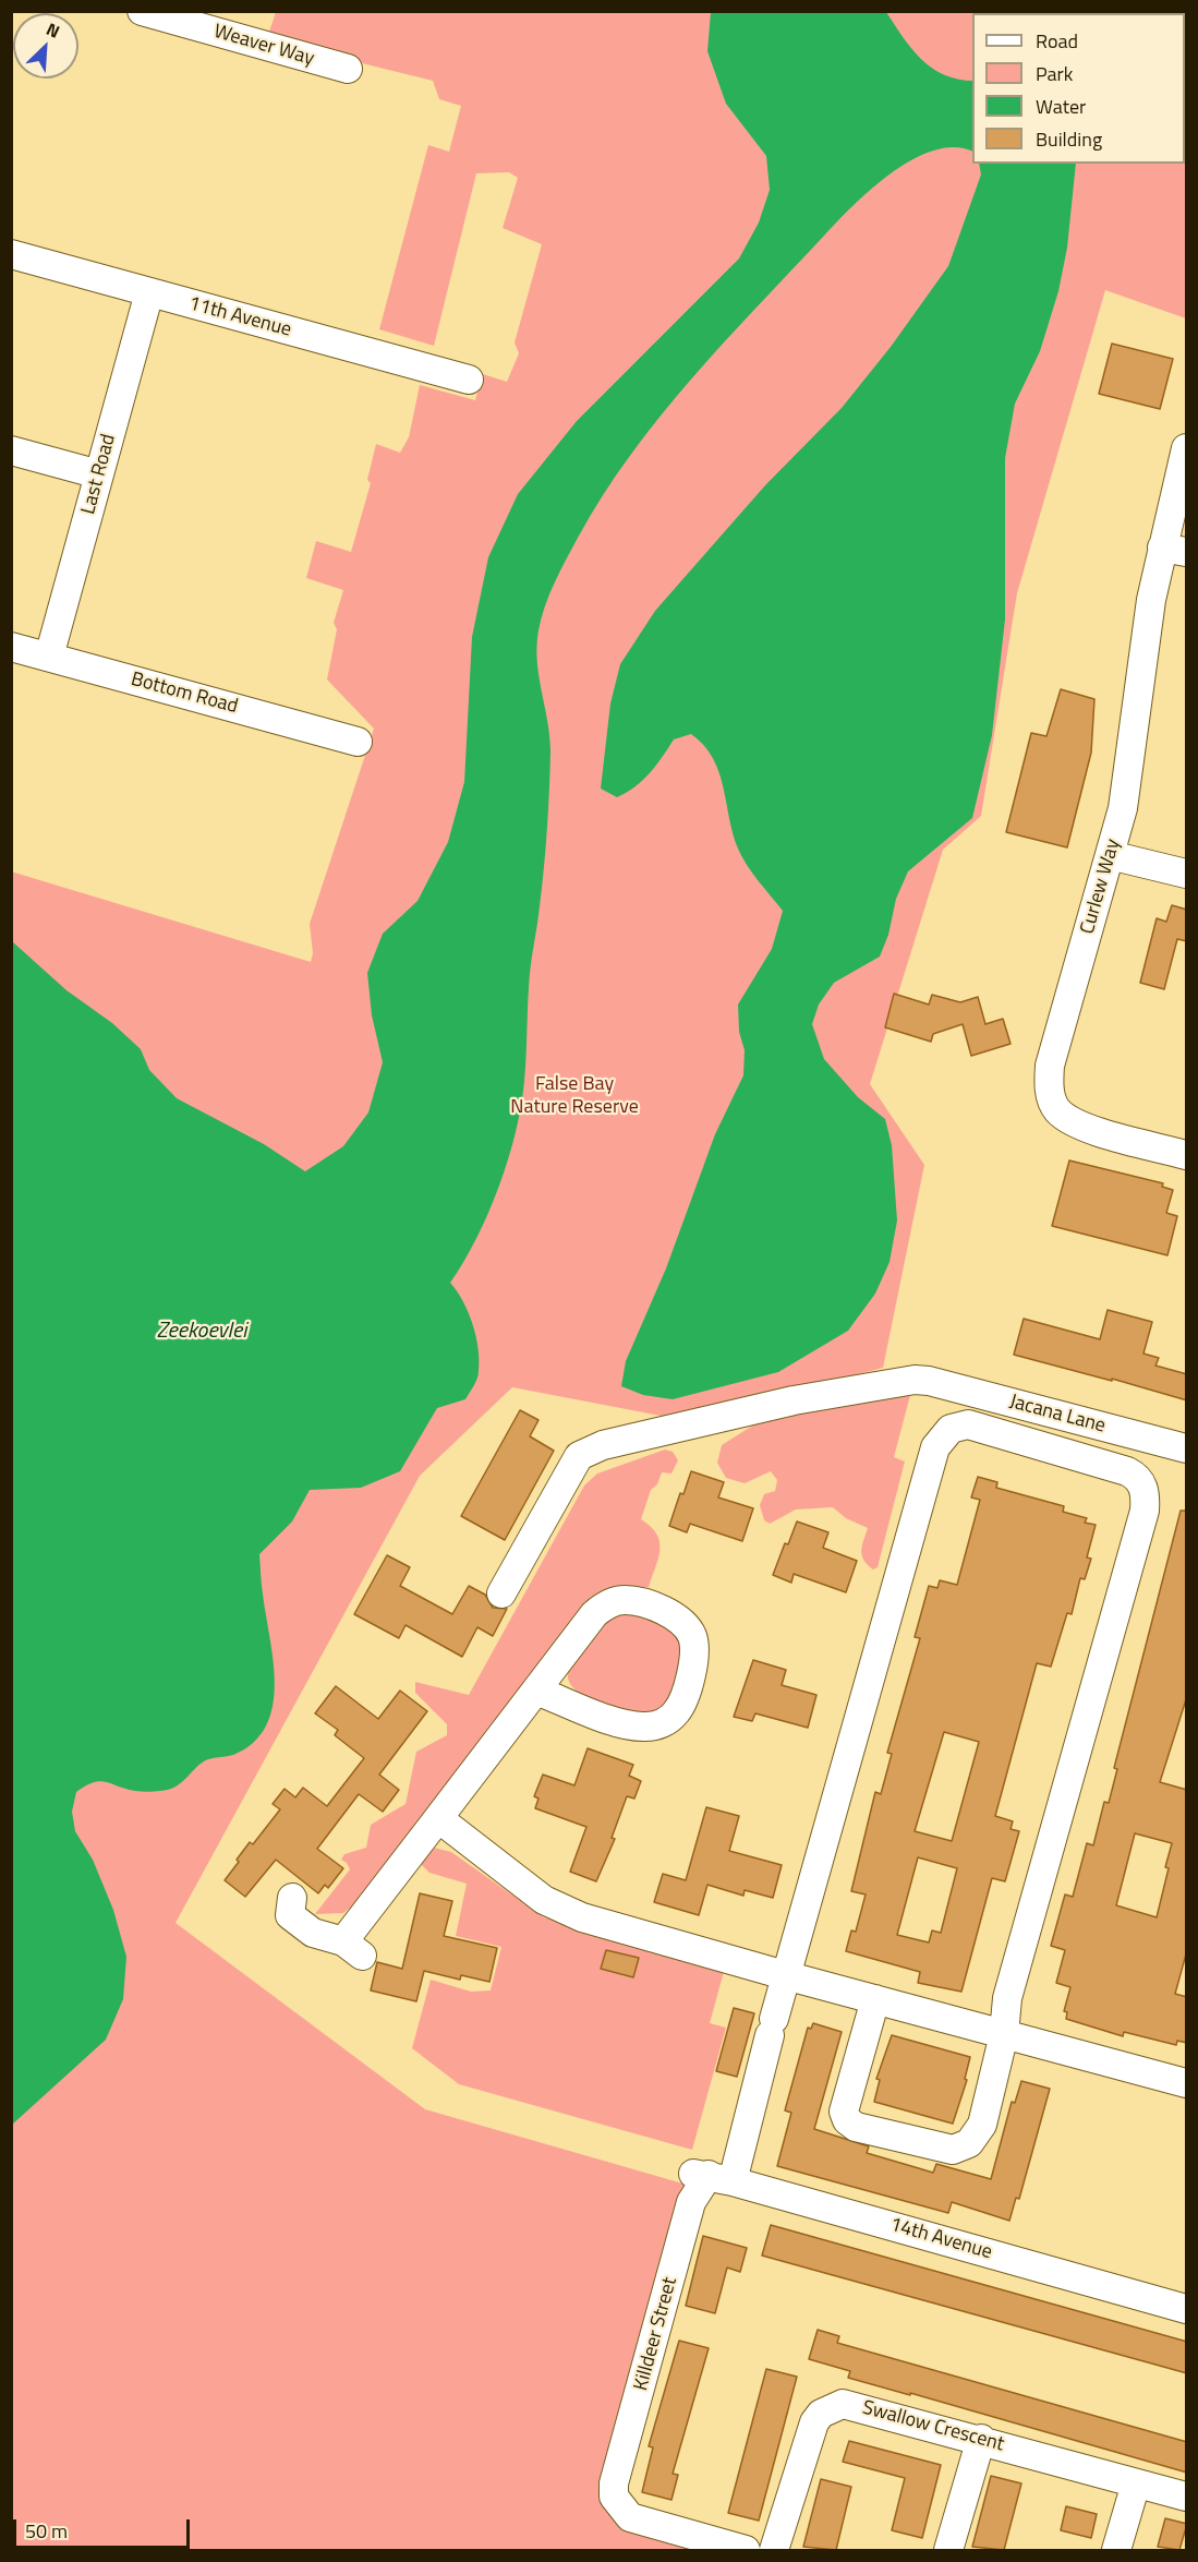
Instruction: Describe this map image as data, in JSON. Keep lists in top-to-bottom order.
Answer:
{
  "streets": {
    "street": [
      "Weaver Way",
      "11th Avenue",
      "Last Road",
      "Bottom Road",
      "Curlew Way",
      "Jacana Lane",
      "14th Avenue",
      "Killdeer Street",
      "Swallow Crescent"
    ]
  },
  "crossings": [
    ["11th Avenue", "Last Road"],
    ["Last Road", "Bottom Road"],
    ["14th Avenue", "Killdeer Street"]
  ],
  "water": ["Zeekoevlei"],
  "parks": ["False Bay Nature Reserve"],
  "legend": [
    "Road",
    "Park",
    "Water",
    "Building"
  ],
  "scale_bar": "50 m",
  "north": "top right"
}
